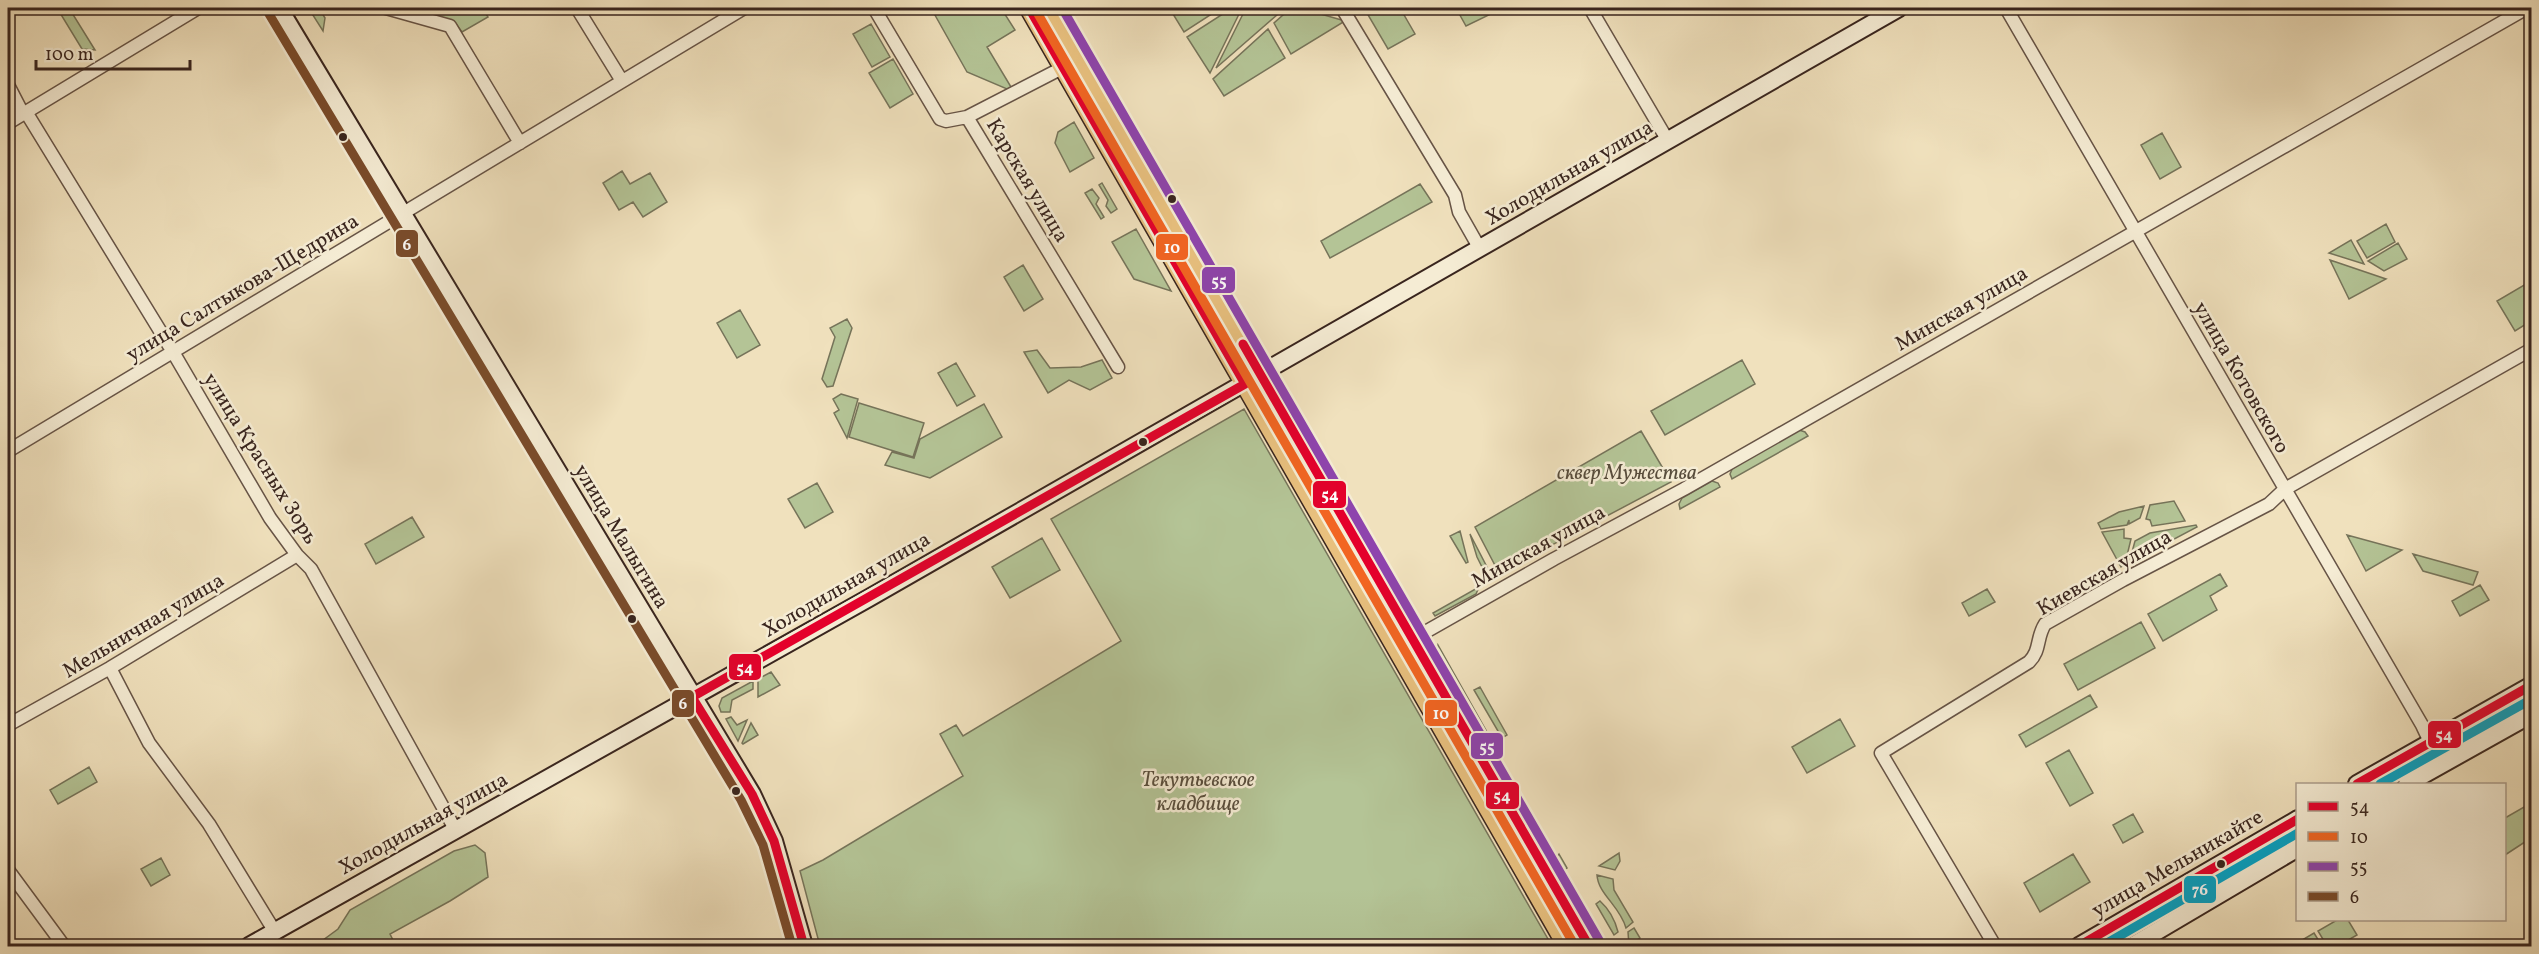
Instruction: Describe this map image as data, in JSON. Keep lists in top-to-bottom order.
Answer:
{
  "streets": {
    "street": [
      "Холодильная улица",
      "Карская улица",
      "улица Салтыкова-Щедрина",
      "Минская улица",
      "улица Котовского",
      "улица Красных Зорь",
      "улица Малыгина",
      "Киевская улица",
      "Мельничная улица",
      "улица Мельникайте"
    ]
  },
  "crossings": [
    ["Холодильная улица", "улица Красных Зорь"],
    ["Холодильная улица", "улица Малыгина"],
    ["улица Салтыкова-Щедрина", "улица Красных Зорь"],
    ["улица Салтыкова-Щедрина", "улица Малыгина"],
    ["Минская улица", "улица Котовского"],
    ["улица Котовского", "Киевская улица"],
    ["улица Красных Зорь", "Мельничная улица"]
  ],
  "parks": ["сквер Мужества", "Текутьевское кладбище"],
  "lines": [
    "transit line 54",
    "transit line 55",
    "transit line 10",
    "transit line 6",
    "transit line 76"
  ],
  "legend": [
    "54",
    "10",
    "55",
    "6"
  ],
  "scale_bar": "100 m"
}
